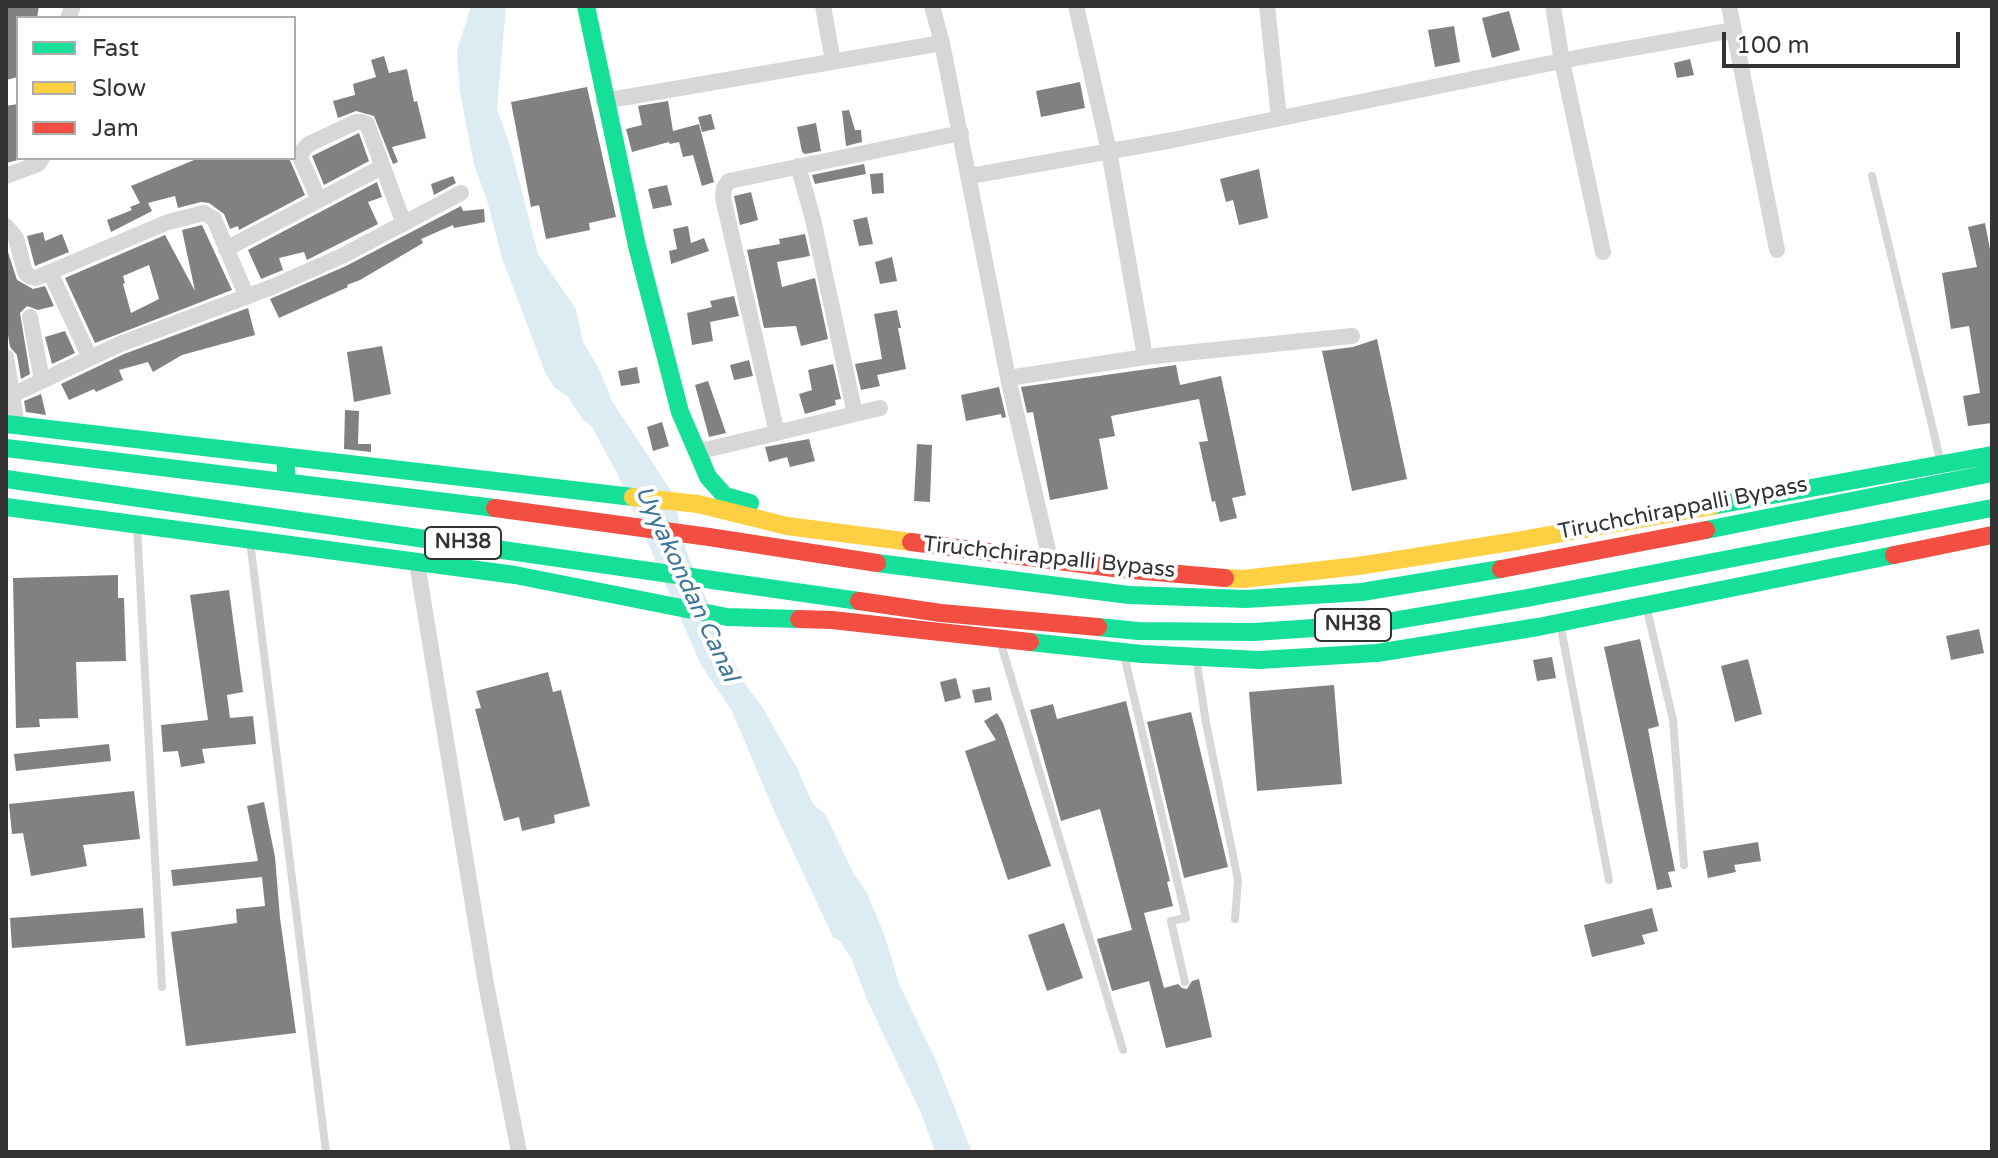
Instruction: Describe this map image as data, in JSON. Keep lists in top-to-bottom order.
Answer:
{
  "streets": {
    "main road": ["Tiruchchirappalli Bypass", "NH38"]
  },
  "crossings": [
    ["Tiruchchirappalli Bypass", "NH38"]
  ],
  "water": ["Uyyakondan Canal"],
  "legend": ["Fast", "Slow", "Jam"],
  "scale_bar": "100 m"
}
